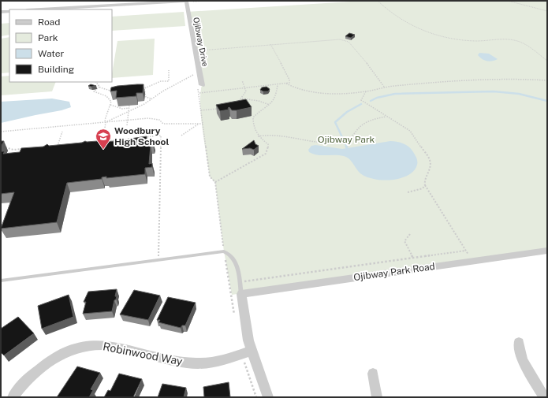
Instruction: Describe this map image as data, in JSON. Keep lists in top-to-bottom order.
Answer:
{
  "streets": {
    "street": ["Ojibway Drive", "Ojibway Park Road", "Robinwood Way"]
  },
  "parks": ["Ojibway Park"],
  "places": {
    "school or university": ["Woodbury High School"]
  },
  "legend": [
    "Road",
    "Park",
    "Water",
    "Building"
  ]
}
